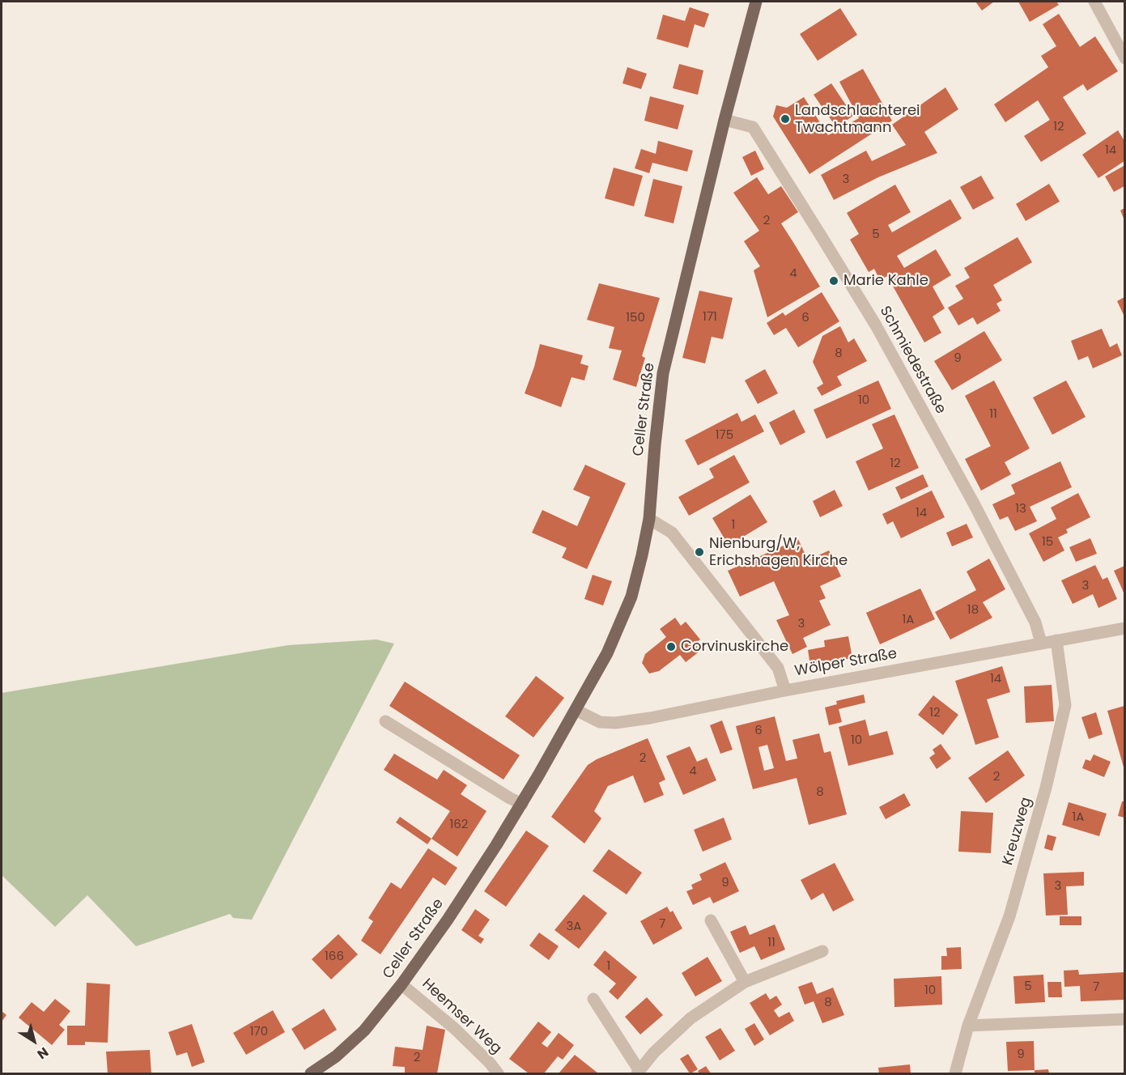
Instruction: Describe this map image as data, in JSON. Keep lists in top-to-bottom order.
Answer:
{
  "streets": {
    "main road": ["Celler Straße"],
    "street": [
      "Schmiedestraße",
      "Wölper Straße",
      "Kreuzweg",
      "Heemser Weg"
    ]
  },
  "crossings": [
    ["Schmiedestraße", "Celler Straße"],
    ["Schmiedestraße", "Wölper Straße"],
    ["Celler Straße", "Wölper Straße"],
    ["Celler Straße", "Heemser Weg"],
    ["Wölper Straße", "Kreuzweg"]
  ],
  "places": [
    "Landschlachterei Twachtmann",
    "Marie Kahle",
    "Nienburg/W, Erichshagen Kirche",
    "Corvinuskirche"
  ],
  "house_numbers": [
    "12",
    "14",
    "3",
    "2",
    "5",
    "4",
    "171",
    "150",
    "6",
    "8",
    "9",
    "10",
    "11",
    "175",
    "12",
    "13",
    "14",
    "1",
    "15",
    "3",
    "18",
    "1A",
    "3",
    "14",
    "12",
    "6",
    "10",
    "2",
    "4",
    "2",
    "8",
    "1A",
    "162",
    "9",
    "3",
    "7",
    "3A",
    "11",
    "166",
    "1",
    "5",
    "7",
    "10",
    "8",
    "170",
    "9",
    "2"
  ],
  "north": "bottom right"
}
